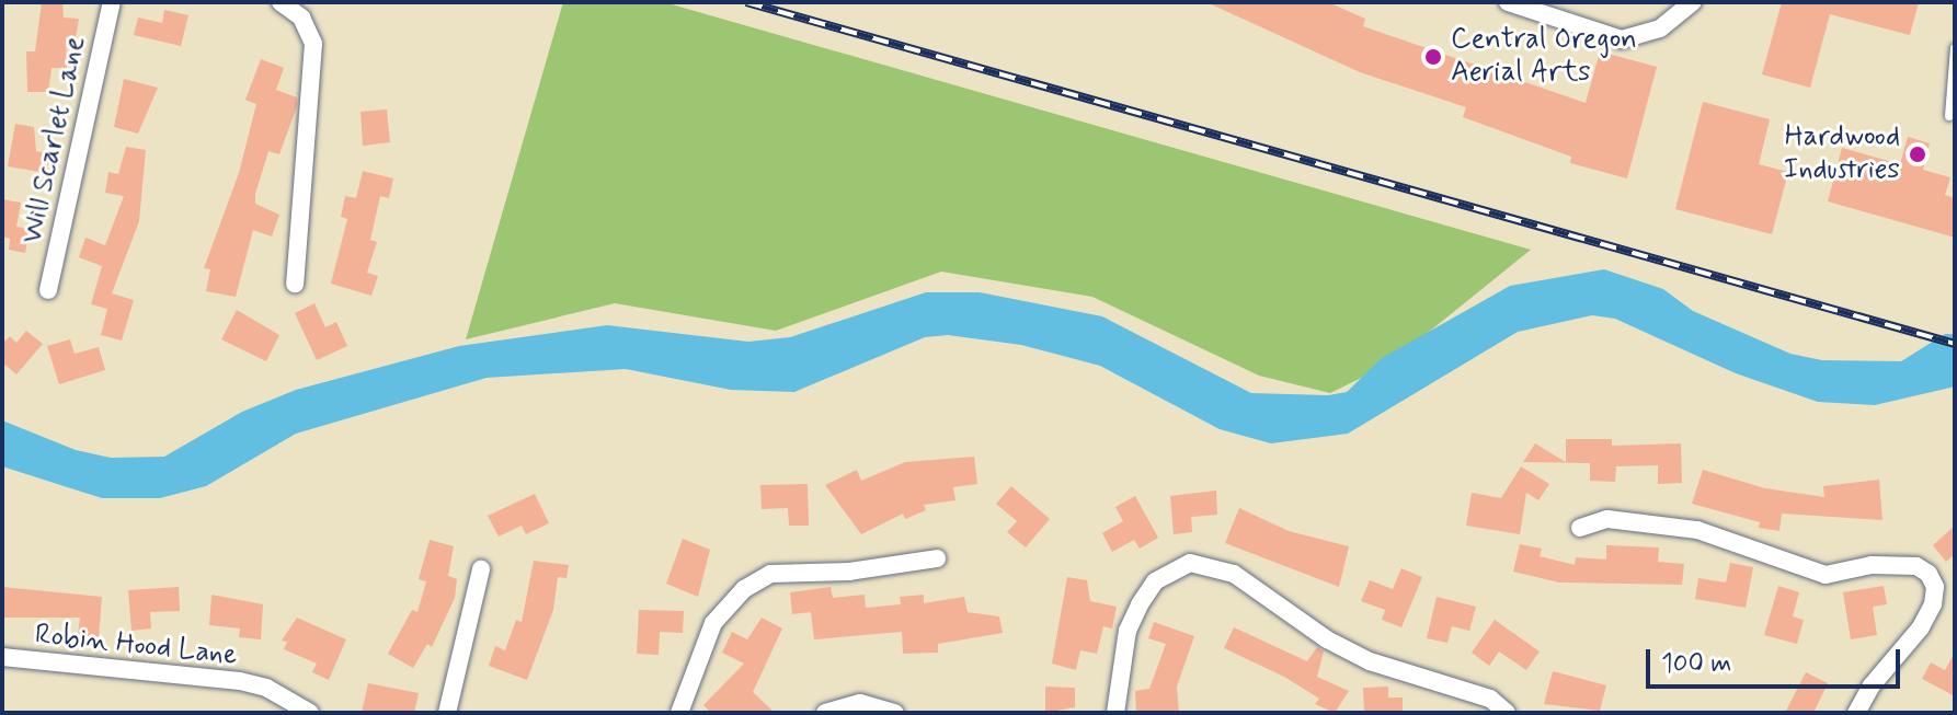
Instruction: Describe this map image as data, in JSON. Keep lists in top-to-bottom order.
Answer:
{
  "streets": {
    "street": ["Will Scarlet Lane", "Robin Hood Lane"]
  },
  "places": ["Central Oregon Aerial Arts", "Hardwood Industries"],
  "scale_bar": "100 m"
}
